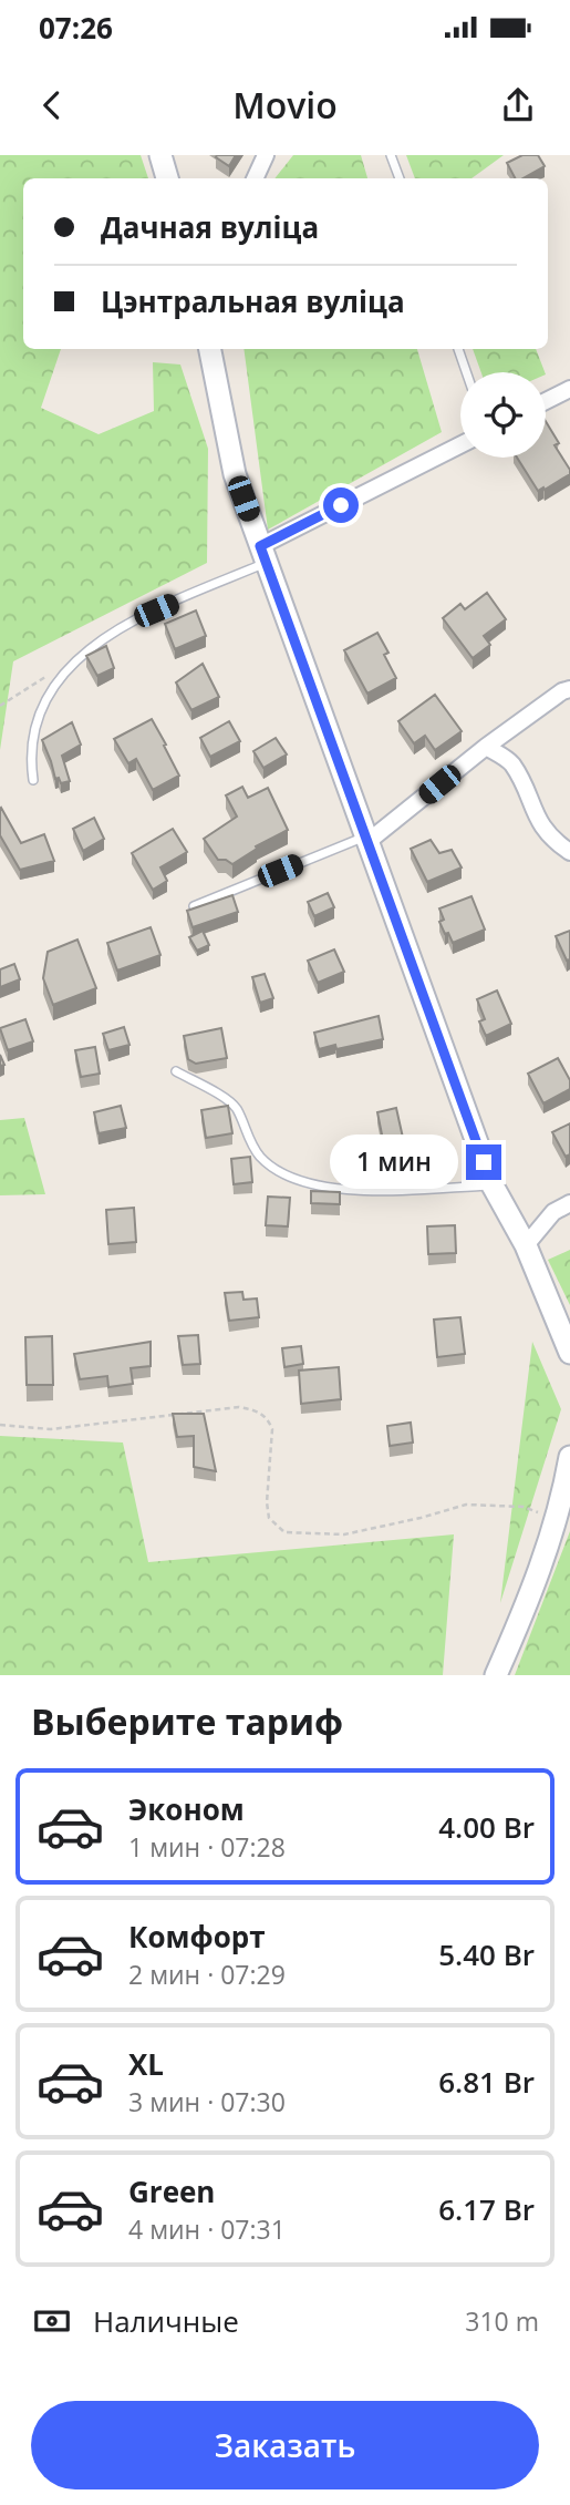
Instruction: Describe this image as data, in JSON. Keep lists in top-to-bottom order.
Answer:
{
  "page": {
    "status": "07:26",
    "header": "Movio",
    "banner": ["Дачная вуліца", "Цэнтральная вуліца"],
    "bubble": "1 мин",
    "heading": "Выберите тариф",
    "list": [
      {
        "name": "Эконом",
        "note": "1 мин · 07:28",
        "value": "4.00 Br"
      },
      {
        "name": "Комфорт",
        "note": "2 мин · 07:29",
        "value": "5.40 Br"
      },
      {
        "name": "XL",
        "note": "3 мин · 07:30",
        "value": "6.81 Br"
      },
      {
        "name": "Green",
        "note": "4 мин · 07:31",
        "value": "6.17 Br"
      }
    ],
    "pay": ["Наличные", "310 m"],
    "buttons": "Заказать"
  }
}
